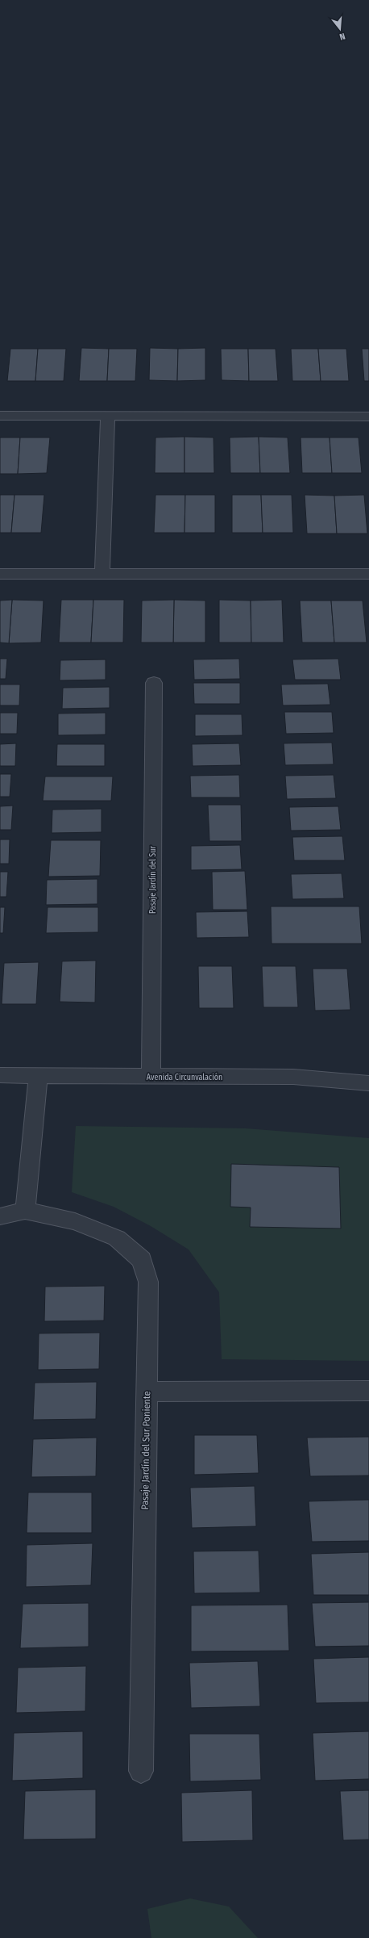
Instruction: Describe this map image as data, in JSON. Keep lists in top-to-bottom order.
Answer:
{
  "streets": {
    "street": ["Pasaje Jardín del Sur", "Avenida Circunvalación", "Pasaje Jardín del Sur Poniente"]
  },
  "crossings": [
    ["Pasaje Jardín del Sur", "Avenida Circunvalación"]
  ],
  "north": "bottom"
}
